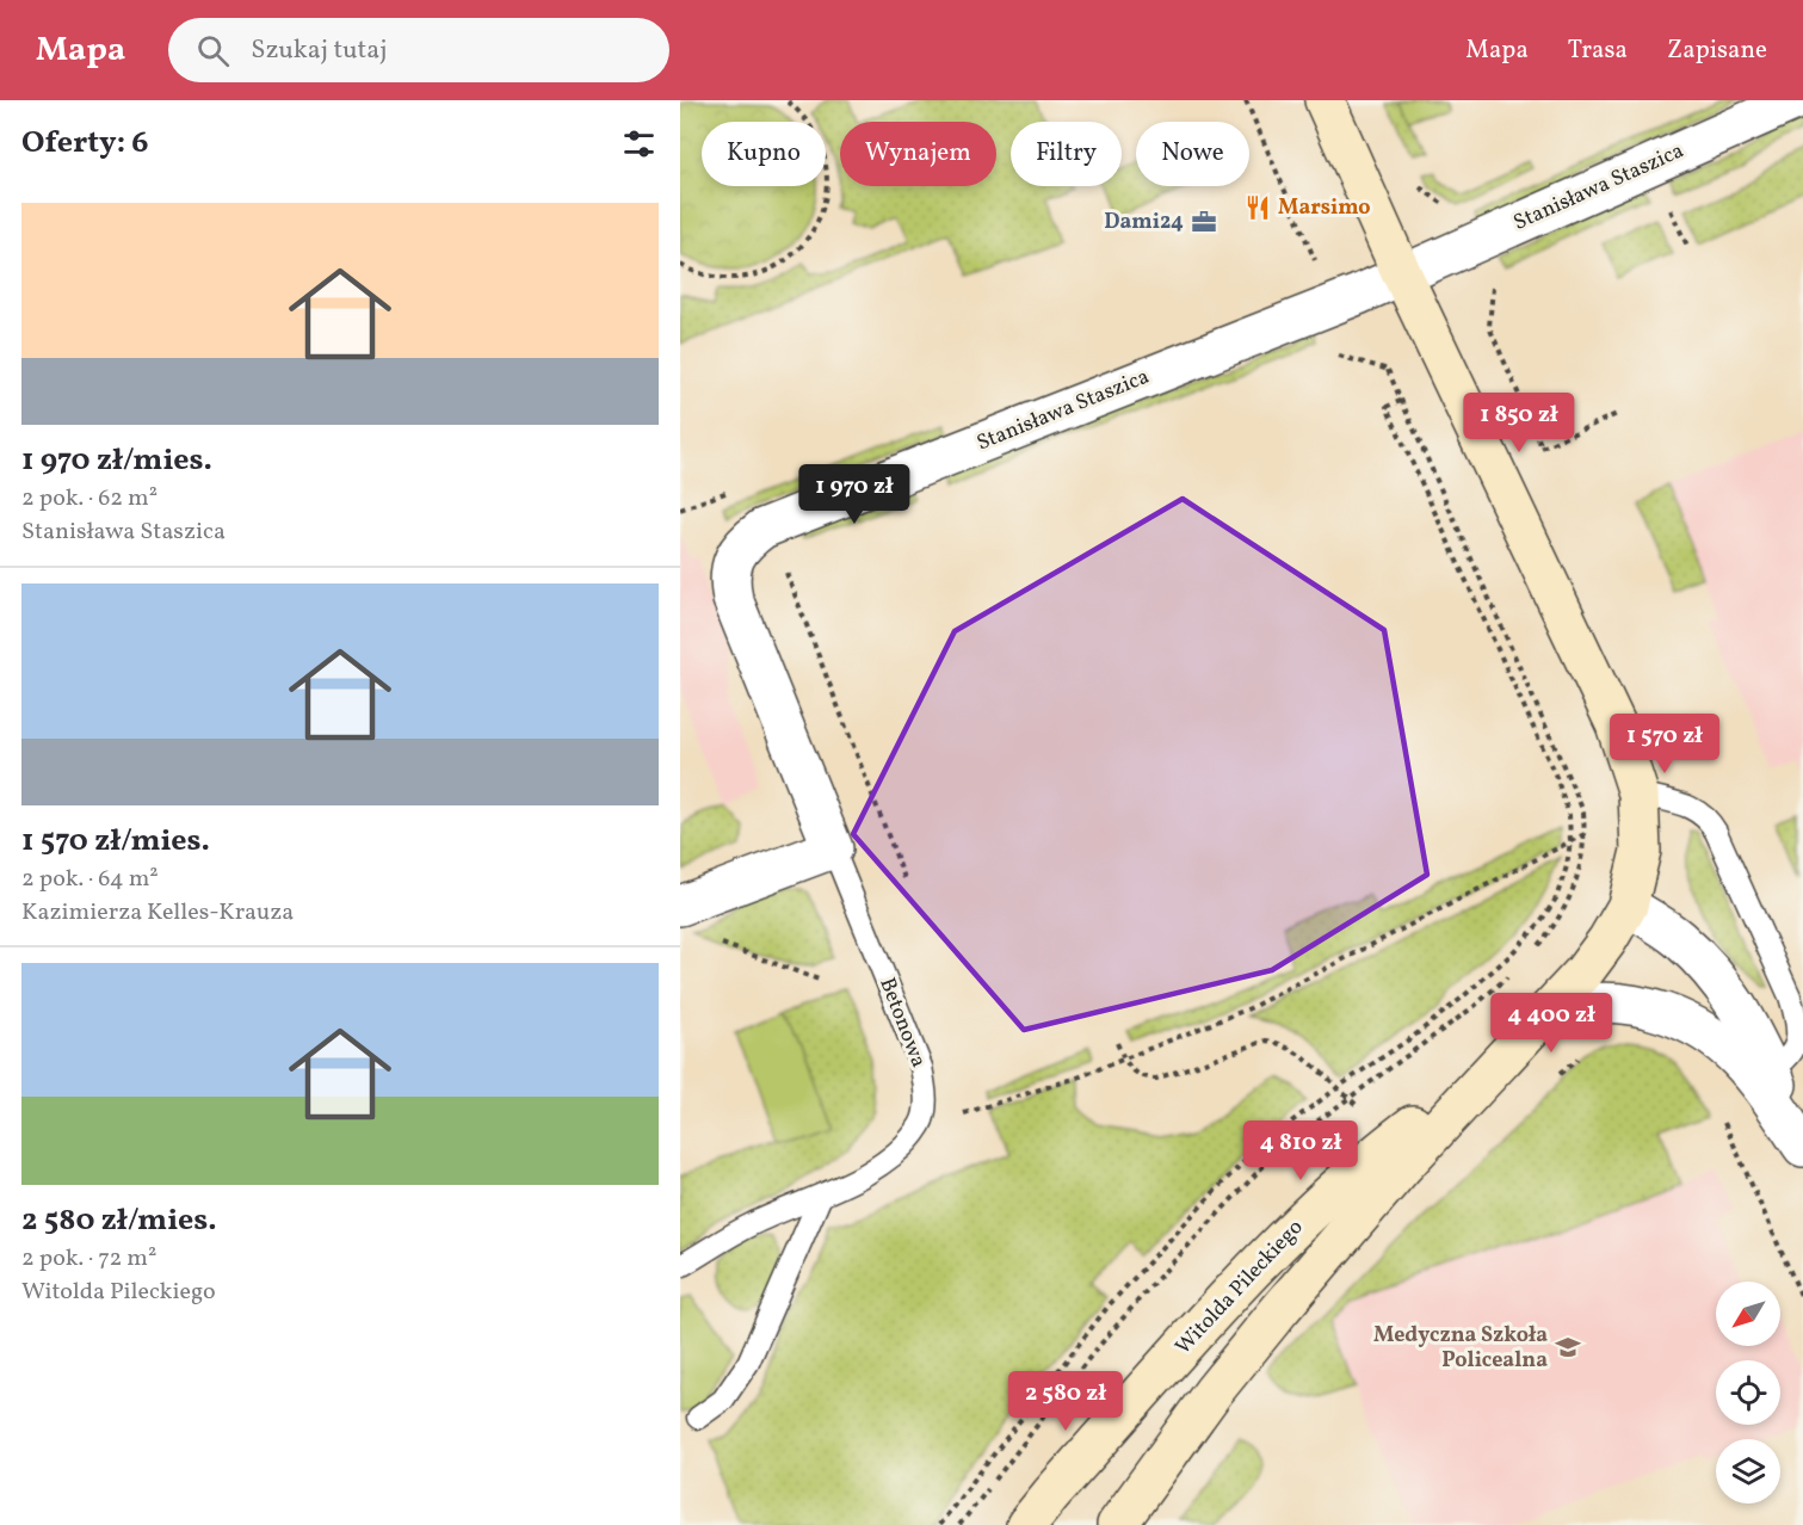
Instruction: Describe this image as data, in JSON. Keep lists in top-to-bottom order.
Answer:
{
  "streets": {
    "street": ["Stanisława Staszica", "Witolda Pileckiego"],
    "lane": ["Betonowa"]
  },
  "crossings": [
    ["Stanisława Staszica", "Betonowa"],
    ["Stanisława Staszica", "Witolda Pileckiego"]
  ],
  "places": {
    "restaurant": ["Marsimo"],
    "office": ["Dami24"],
    "school or university": ["Medyczna Szkoła Policealna"]
  },
  "north": "bottom left",
  "page": {
    "header": "Mapa",
    "search": "Szukaj tutaj",
    "nav": ["Mapa", "Trasa", "Zapisane"],
    "heading": "Oferty: 6",
    "chip": [
      "Kupno",
      "Wynajem",
      "Filtry",
      "Nowe"
    ],
    "list": [
      {
        "name": "1 970 zł/mies.",
        "note": "2 pok. · 62 m² · Stanisława Staszica"
      },
      {
        "name": "1 570 zł/mies.",
        "note": "2 pok. · 64 m² · Kazimierza Kelles-Krauza"
      },
      {
        "name": "2 580 zł/mies.",
        "note": "2 pok. · 72 m² · Witolda Pileckiego"
      }
    ],
    "price": [
      "1 850 zł",
      "1 970 zł",
      "1 570 zł",
      "4 400 zł",
      "4 810 zł",
      "2 580 zł"
    ]
  }
}
